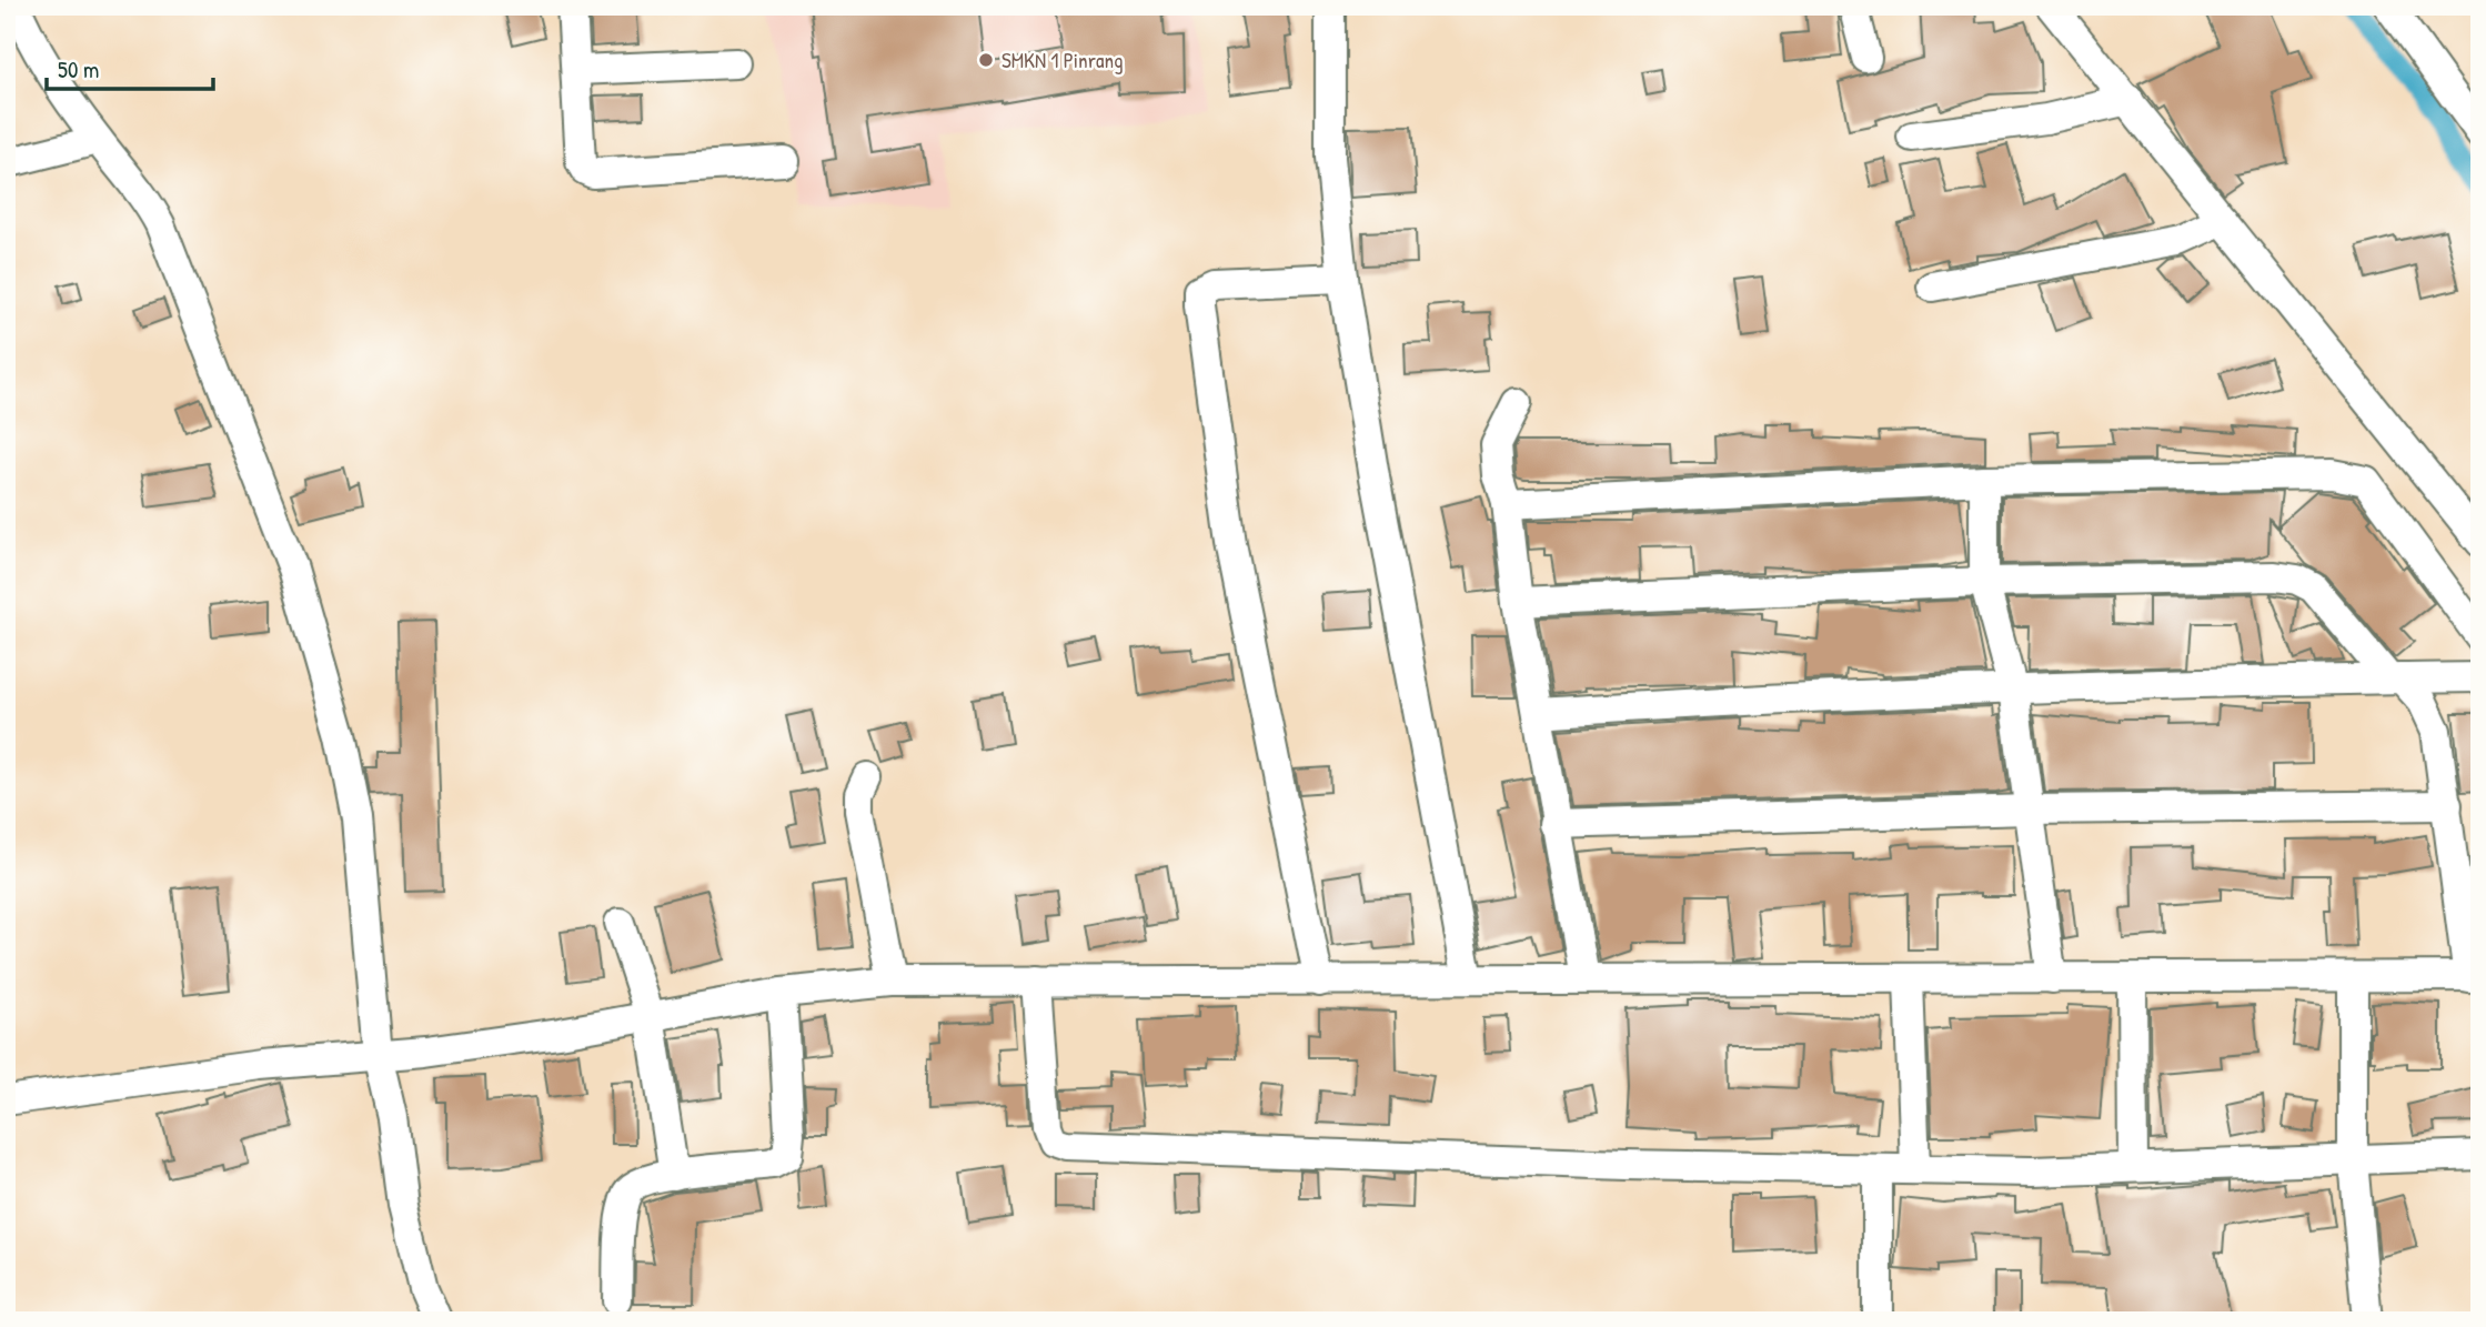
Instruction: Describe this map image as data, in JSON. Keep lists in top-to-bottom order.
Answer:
{
  "places": ["SMKN 1 Pinrang"],
  "scale_bar": "50 m"
}
